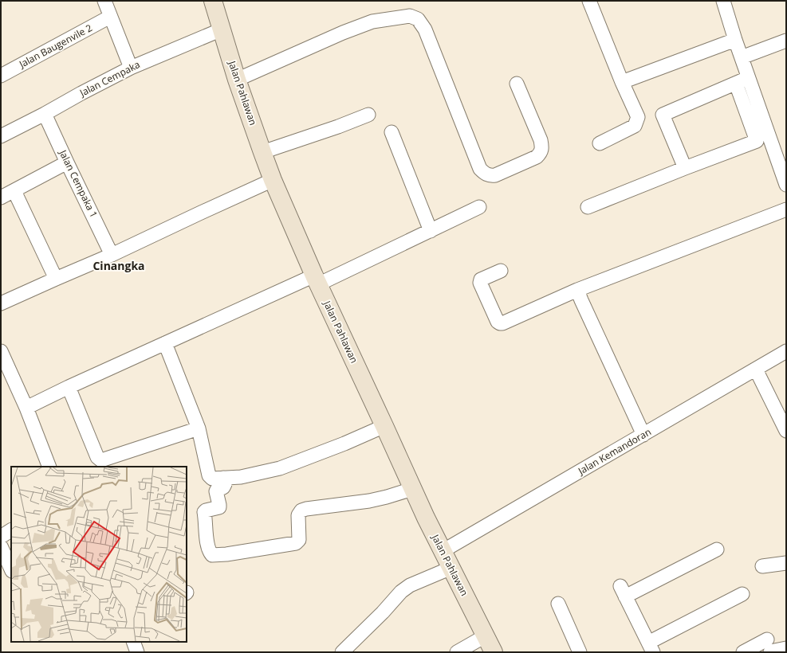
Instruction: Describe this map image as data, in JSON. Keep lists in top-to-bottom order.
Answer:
{
  "streets": {
    "street": [
      "Jalan Baugenvile 2",
      "Jalan Cempaka",
      "Jalan Pahlawan",
      "Jalan Cempaka 1",
      "Jalan Kemandoran"
    ]
  },
  "crossings": [
    ["Jalan Cempaka", "Jalan Pahlawan"],
    ["Jalan Cempaka", "Jalan Cempaka 1"],
    ["Jalan Pahlawan", "Jalan Kemandoran"]
  ],
  "districts": ["Cinangka"]
}
